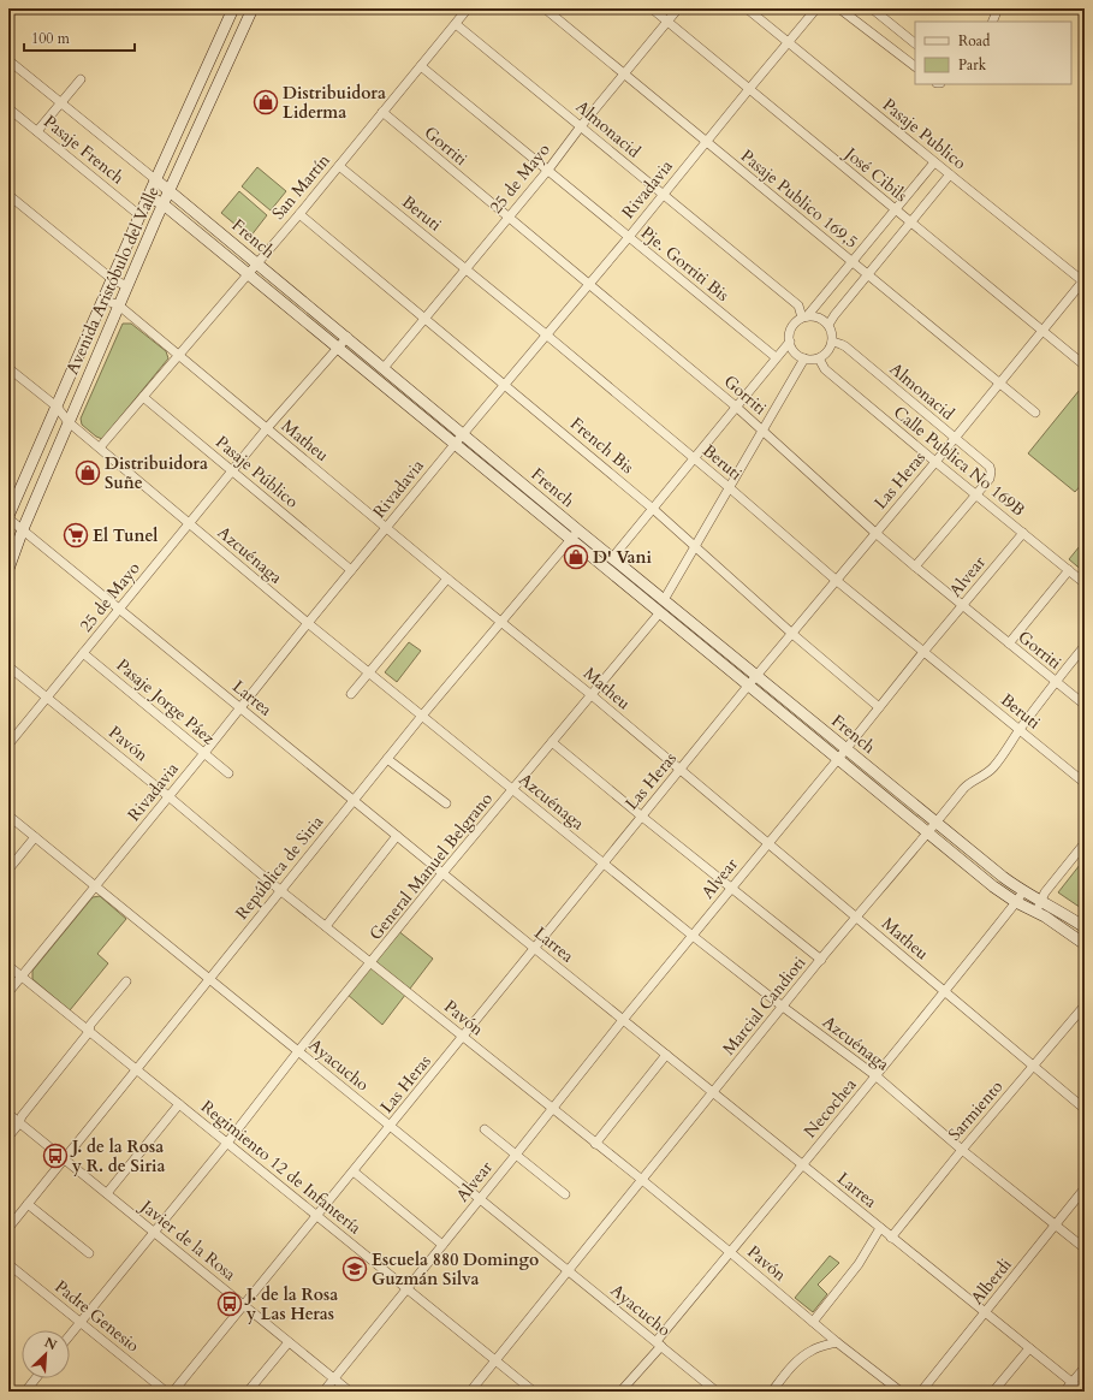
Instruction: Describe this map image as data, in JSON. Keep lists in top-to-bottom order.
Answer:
{
  "streets": {
    "main road": ["French", "Avenida Aristóbulo del Valle"],
    "street": [
      "Almonacid",
      "Pasaje Publico",
      "Gorriti",
      "Pasaje French",
      "José Cibils",
      "25 de Mayo",
      "San Martín",
      "Rivadavia",
      "Pasaje Publico 169,5",
      "Beruti",
      "Pje. Gorriti Bis",
      "Matheu",
      "French Bis",
      "Calle Publica No 169B",
      "Pasaje Público",
      "Las Heras",
      "Azcuénaga",
      "Alvear",
      "Larrea",
      "Pasaje Jorge Páez",
      "Pavón",
      "General Manuel Belgrano",
      "República de Siria",
      "Marcial Candioti",
      "Ayacucho",
      "Necochea",
      "Sarmiento",
      "Regimiento 12 de Infantería",
      "Javier de la Rosa",
      "Alberdi",
      "Padre Genesio"
    ]
  },
  "crossings": [
    ["Almonacid", "25 de Mayo"],
    ["Almonacid", "San Martín"],
    ["Almonacid", "Rivadavia"],
    ["Almonacid", "Calle Publica No 169B"],
    ["Almonacid", "Las Heras"],
    ["Pasaje Publico", "Rivadavia"],
    ["Pasaje Publico", "Las Heras"],
    ["Gorriti", "25 de Mayo"],
    ["Gorriti", "San Martín"],
    ["Gorriti", "Rivadavia"],
    ["Gorriti", "Las Heras"],
    ["Gorriti", "Alvear"],
    ["Gorriti", "Marcial Candioti"],
    ["Pasaje French", "Avenida Aristóbulo del Valle"],
    ["José Cibils", "25 de Mayo"],
    ["José Cibils", "Rivadavia"],
    ["José Cibils", "Las Heras"],
    ["25 de Mayo", "Pasaje Publico 169,5"],
    ["25 de Mayo", "Beruti"],
    ["25 de Mayo", "French"],
    ["25 de Mayo", "Pje. Gorriti Bis"],
    ["25 de Mayo", "Matheu"],
    ["25 de Mayo", "French Bis"],
    ["25 de Mayo", "Pasaje Público"],
    ["25 de Mayo", "Azcuénaga"],
    ["25 de Mayo", "Larrea"],
    ["25 de Mayo", "Pasaje Jorge Páez"],
    ["25 de Mayo", "Pavón"],
    ["San Martín", "Beruti"],
    ["San Martín", "French"],
    ["San Martín", "Pje. Gorriti Bis"],
    ["San Martín", "Matheu"],
    ["San Martín", "French Bis"],
    ["San Martín", "Pasaje Público"],
    ["San Martín", "Azcuénaga"],
    ["Rivadavia", "Pasaje Publico 169,5"],
    ["Rivadavia", "Beruti"],
    ["Rivadavia", "French"],
    ["Rivadavia", "Pje. Gorriti Bis"],
    ["Rivadavia", "Matheu"],
    ["Rivadavia", "French Bis"],
    ["Rivadavia", "Pasaje Público"],
    ["Rivadavia", "Azcuénaga"],
    ["Rivadavia", "Larrea"],
    ["Rivadavia", "Pasaje Jorge Páez"],
    ["Rivadavia", "Pavón"],
    ["Rivadavia", "Ayacucho"],
    ["Rivadavia", "Regimiento 12 de Infantería"],
    ["Pasaje Publico 169,5", "Las Heras"],
    ["Beruti", "Las Heras"],
    ["Beruti", "Alvear"],
    ["Beruti", "Marcial Candioti"],
    ["French", "Avenida Aristóbulo del Valle"],
    ["French", "Las Heras"],
    ["French", "Alvear"],
    ["French", "General Manuel Belgrano"],
    ["French", "República de Siria"],
    ["French", "Marcial Candioti"],
    ["French", "Necochea"],
    ["Avenida Aristóbulo del Valle", "Matheu"],
    ["Avenida Aristóbulo del Valle", "Azcuénaga"],
    ["Avenida Aristóbulo del Valle", "Larrea"],
    ["Matheu", "Las Heras"],
    ["Matheu", "Alvear"],
    ["Matheu", "General Manuel Belgrano"],
    ["Matheu", "República de Siria"],
    ["Matheu", "Marcial Candioti"],
    ["Matheu", "Necochea"],
    ["Matheu", "Sarmiento"],
    ["French Bis", "Las Heras"],
    ["French Bis", "Alvear"],
    ["Calle Publica No 169B", "Las Heras"],
    ["Calle Publica No 169B", "Alvear"],
    ["Las Heras", "Azcuénaga"],
    ["Las Heras", "Larrea"],
    ["Las Heras", "Pavón"],
    ["Las Heras", "Ayacucho"],
    ["Las Heras", "Regimiento 12 de Infantería"],
    ["Las Heras", "Javier de la Rosa"],
    ["Azcuénaga", "Alvear"],
    ["Azcuénaga", "General Manuel Belgrano"],
    ["Azcuénaga", "República de Siria"],
    ["Azcuénaga", "Marcial Candioti"],
    ["Azcuénaga", "Necochea"],
    ["Azcuénaga", "Sarmiento"],
    ["Azcuénaga", "Alberdi"],
    ["Alvear", "Larrea"],
    ["Alvear", "Pavón"],
    ["Alvear", "Ayacucho"],
    ["Alvear", "Regimiento 12 de Infantería"],
    ["Alvear", "Javier de la Rosa"],
    ["Larrea", "General Manuel Belgrano"],
    ["Larrea", "República de Siria"],
    ["Larrea", "Marcial Candioti"],
    ["Larrea", "Necochea"],
    ["Larrea", "Sarmiento"],
    ["Larrea", "Alberdi"],
    ["Pavón", "General Manuel Belgrano"],
    ["Pavón", "República de Siria"],
    ["Pavón", "Marcial Candioti"],
    ["Pavón", "Necochea"],
    ["General Manuel Belgrano", "Ayacucho"],
    ["General Manuel Belgrano", "Regimiento 12 de Infantería"],
    ["General Manuel Belgrano", "Javier de la Rosa"],
    ["General Manuel Belgrano", "Padre Genesio"],
    ["República de Siria", "Ayacucho"],
    ["República de Siria", "Regimiento 12 de Infantería"],
    ["República de Siria", "Javier de la Rosa"],
    ["Marcial Candioti", "Ayacucho"],
    ["Marcial Candioti", "Regimiento 12 de Infantería"],
    ["Ayacucho", "Necochea"]
  ],
  "places": {
    "shop": ["Distribuidora Liderma", "Distribuidora Suñe", "D' Vani"],
    "supermarket": ["El Tunel"],
    "bus stop": ["J. de la Rosa y R. de Siria", "J. de la Rosa y Las Heras"],
    "school or university": ["Escuela 880 Domingo Guzmán Silva"]
  },
  "legend": ["Road", "Park"],
  "scale_bar": "100 m",
  "north": "top right"
}
